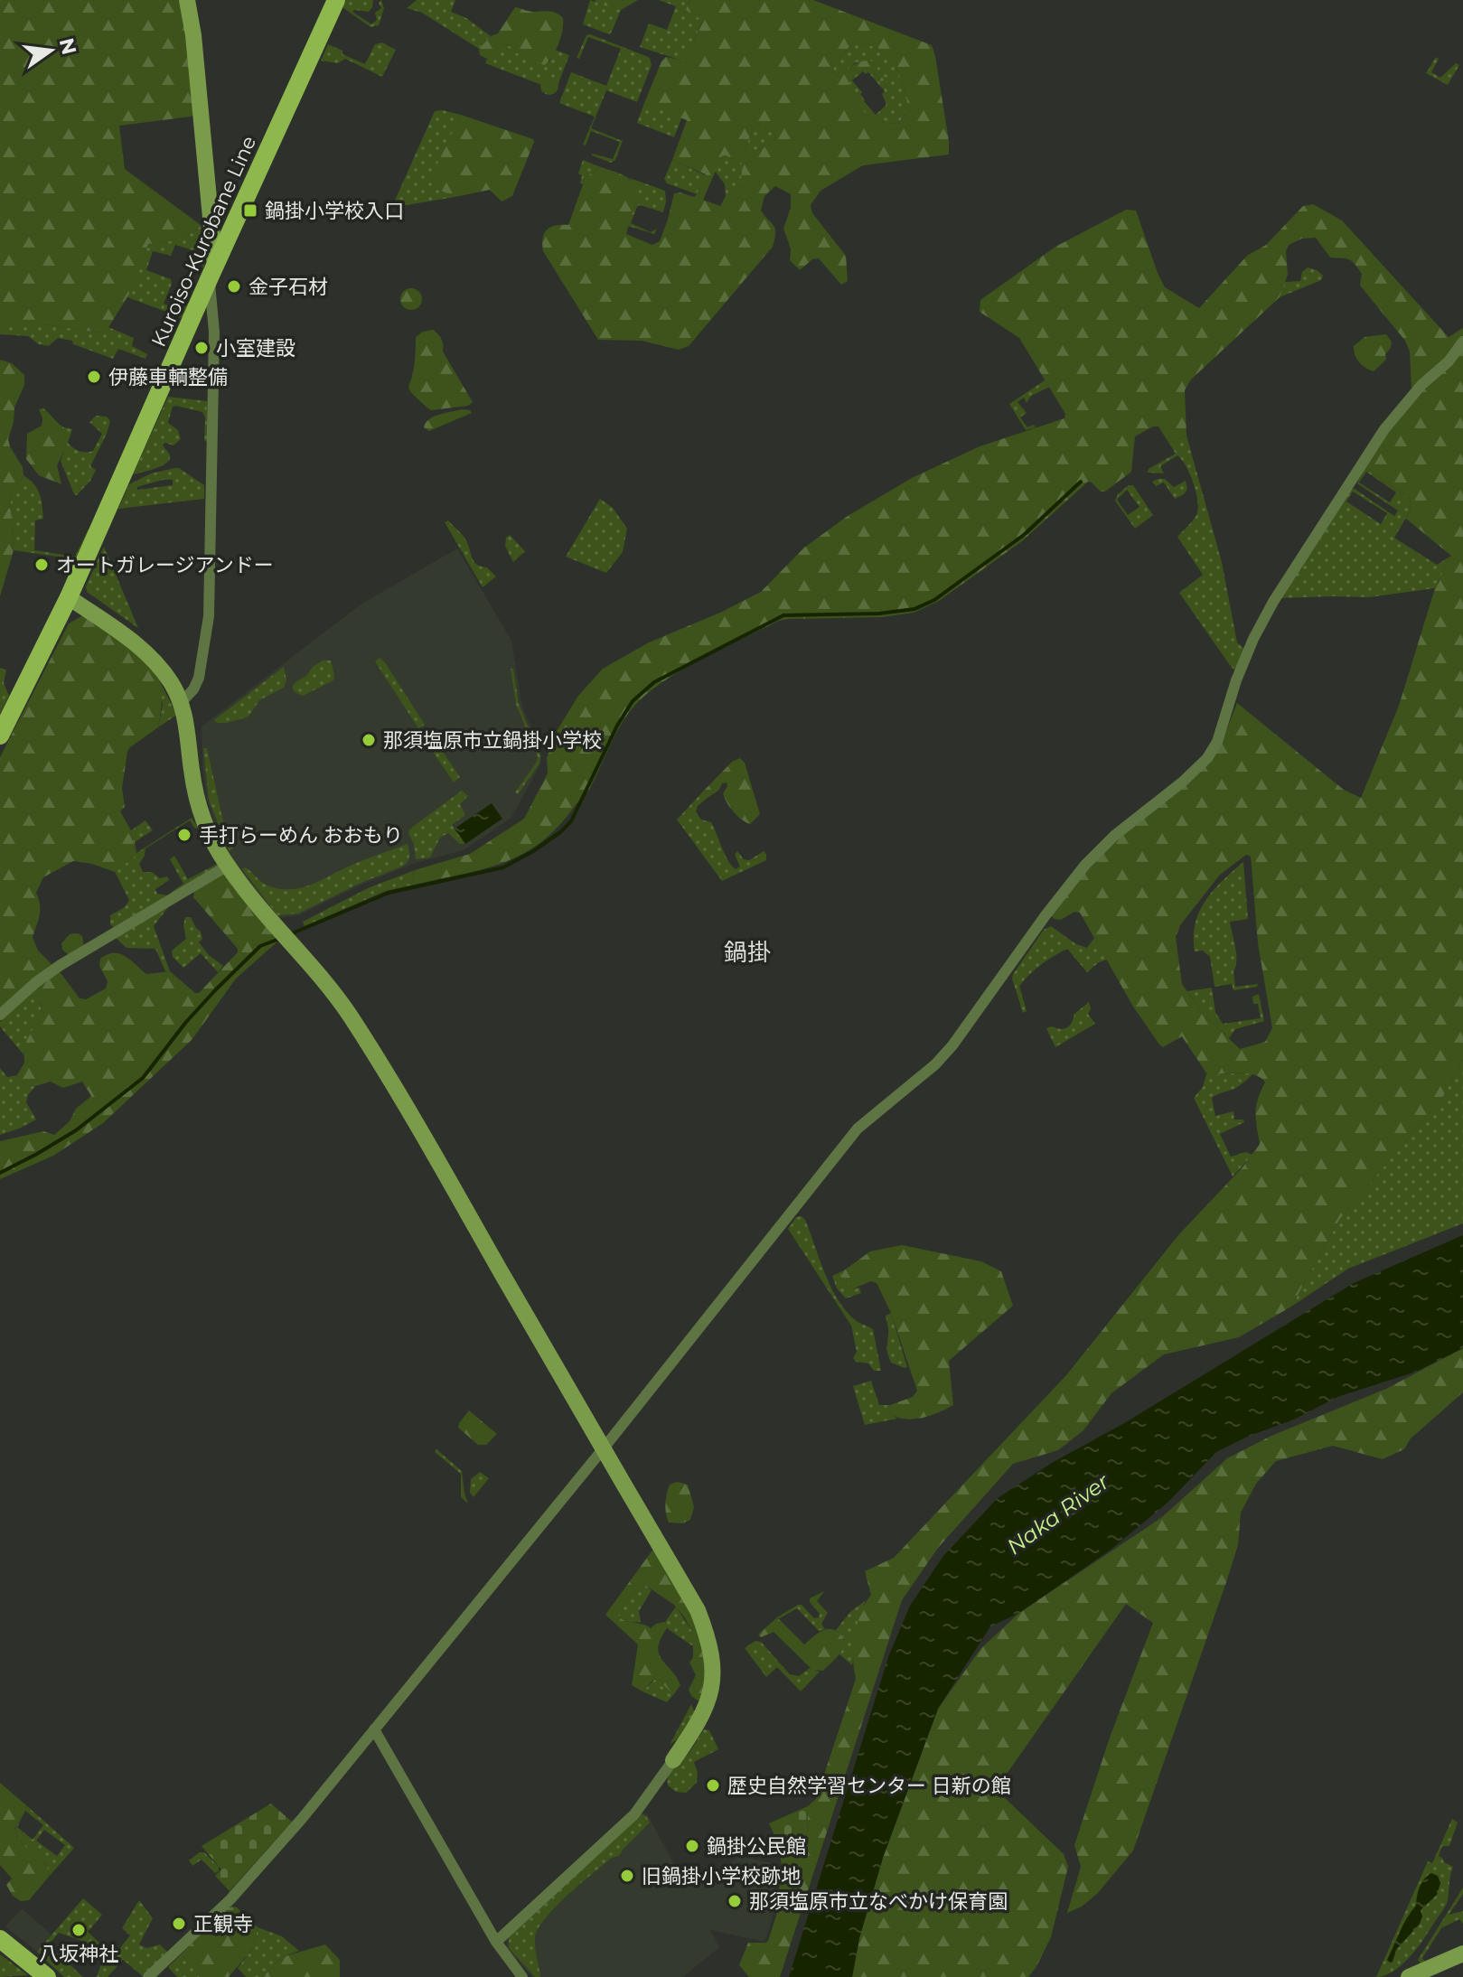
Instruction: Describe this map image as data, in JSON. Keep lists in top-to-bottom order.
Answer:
{
  "streets": {
    "main road": ["Kuroiso-Kurobane Line"]
  },
  "districts": ["鍋掛"],
  "water": ["Naka River"],
  "places": {
    "transit": ["鍋掛小学校入口"],
    "other": [
      "金子石材",
      "小室建設",
      "伊藤車輌整備",
      "オートガレージアンドー",
      "那須塩原市立鍋掛小学校",
      "手打らーめん おおもり",
      "歴史自然学習センター 日新の館",
      "鍋掛公民館",
      "旧鍋掛小学校跡地",
      "那須塩原市立なべかけ保育園",
      "正観寺",
      "八坂神社"
    ]
  },
  "north": "right"
}
